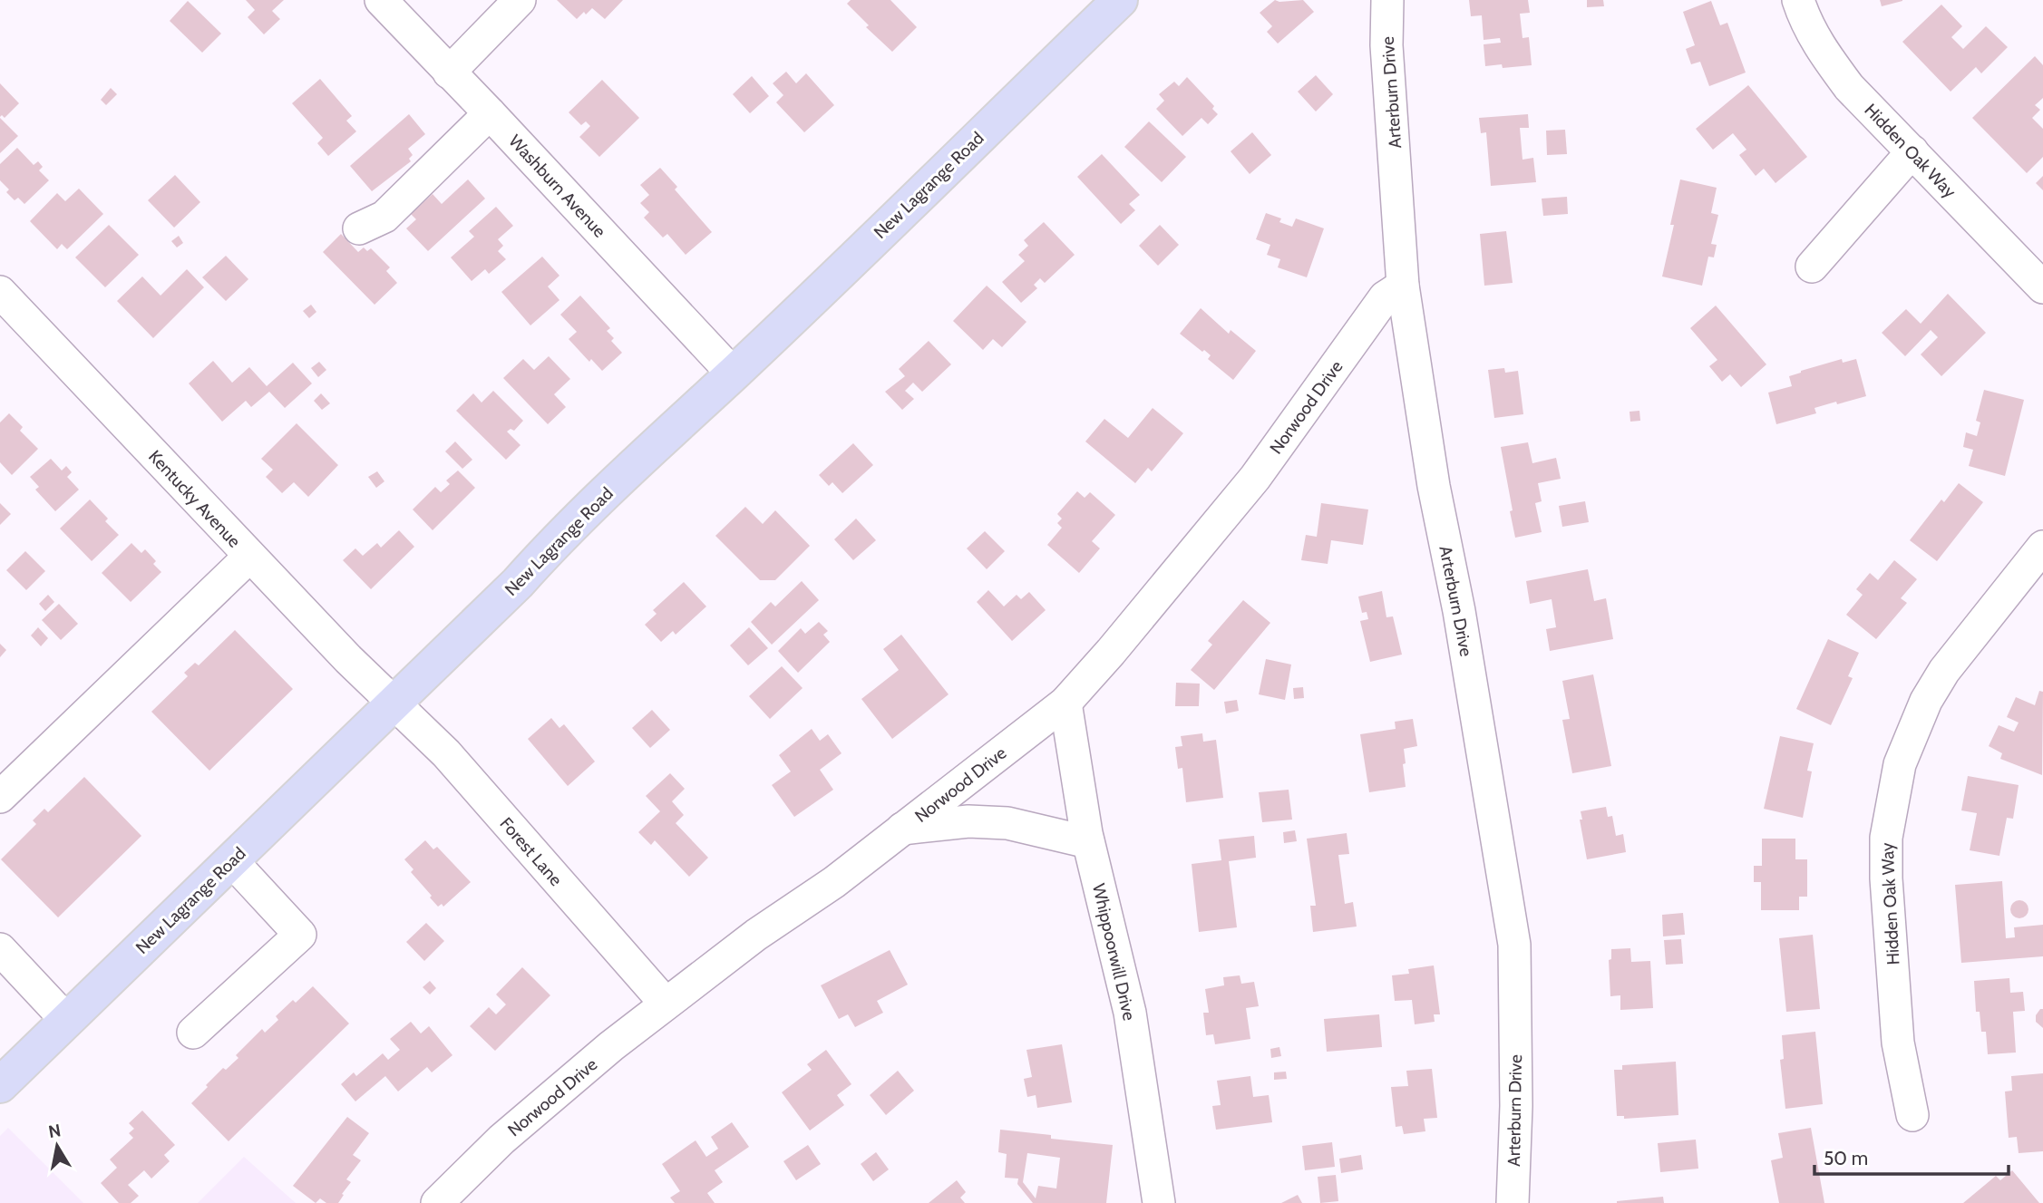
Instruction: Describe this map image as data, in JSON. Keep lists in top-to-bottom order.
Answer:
{
  "streets": {
    "main road": ["New Lagrange Road"],
    "street": [
      "Arterburn Drive",
      "Hidden Oak Way",
      "Washburn Avenue",
      "Norwood Drive",
      "Kentucky Avenue",
      "Forest Lane",
      "Whippoorwill Drive"
    ]
  },
  "crossings": [
    ["Arterburn Drive", "Norwood Drive"],
    ["New Lagrange Road", "Washburn Avenue"],
    ["New Lagrange Road", "Kentucky Avenue"],
    ["New Lagrange Road", "Forest Lane"],
    ["Norwood Drive", "Forest Lane"],
    ["Norwood Drive", "Whippoorwill Drive"],
    ["Kentucky Avenue", "Forest Lane"]
  ],
  "scale_bar": "50 m",
  "north": "top"
}
